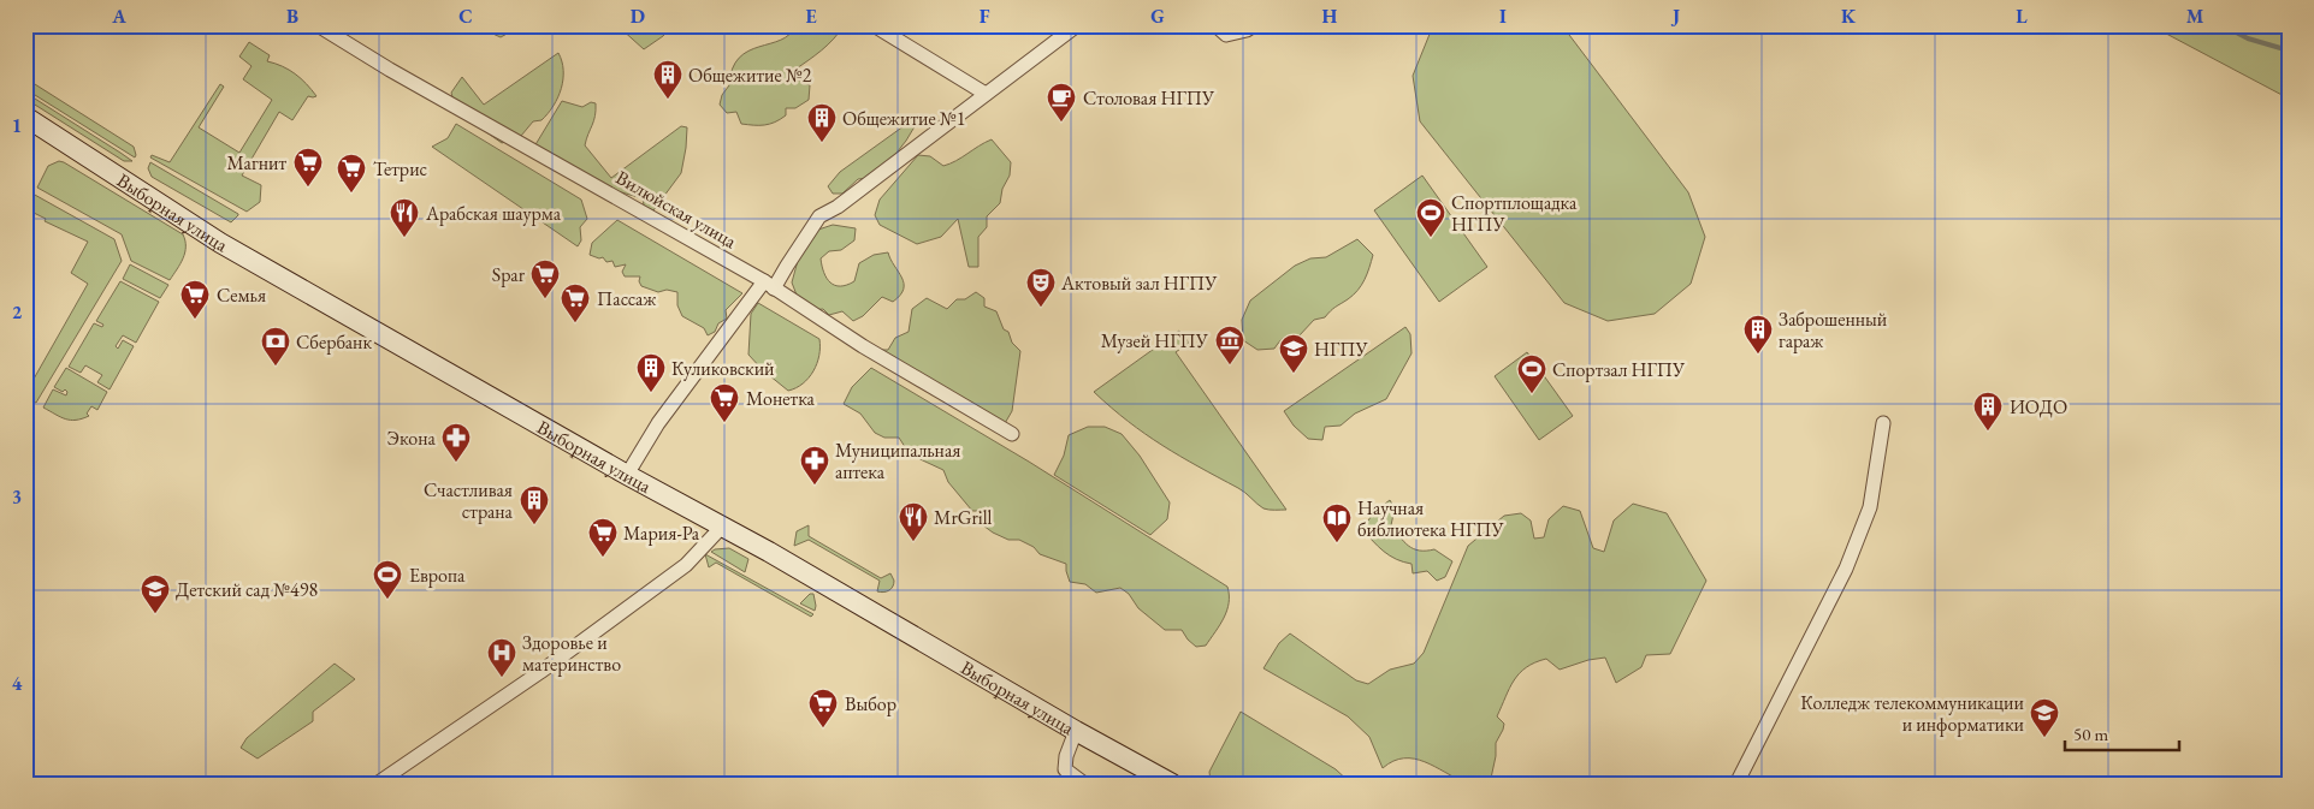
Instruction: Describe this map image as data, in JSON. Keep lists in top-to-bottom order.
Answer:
{
  "streets": {
    "main road": ["Выборная улица"],
    "street": ["Вилюйская улица"]
  },
  "places": {
    "building": [
      "Общежитие №2",
      "Общежитие №1",
      "Заброшенный гараж",
      "Куликовский",
      "ИОДО",
      "Счастливая страна"
    ],
    "cafe": ["Столовая НГПУ"],
    "supermarket": [
      "Магнит",
      "Тетрис",
      "Spar",
      "Семья",
      "Пассаж",
      "Монетка",
      "Мария-Ра",
      "Выбор"
    ],
    "restaurant": ["Арабская шаурма", "MrGrill"],
    "sports": ["Спортплощадка НГПУ", "Спортзал НГПУ", "Европа"],
    "theatre": ["Актовый зал НГПУ"],
    "museum": ["Музей НГПУ"],
    "bank": ["Сбербанк"],
    "school or university": ["НГПУ", "Детский сад №498", "Колледж телекоммуникации и информатики"],
    "pharmacy": ["Экона", "Муниципальная аптека"],
    "library": ["Научная библиотека НГПУ"],
    "hospital": ["Здоровье и материнство"]
  },
  "scale_bar": "50 m",
  "grid": {
    "columns": [
      "A",
      "B",
      "C",
      "D",
      "E",
      "F",
      "G",
      "H",
      "I",
      "J",
      "K",
      "L",
      "M"
    ],
    "rows": [
      "1",
      "2",
      "3",
      "4"
    ]
  }
}
